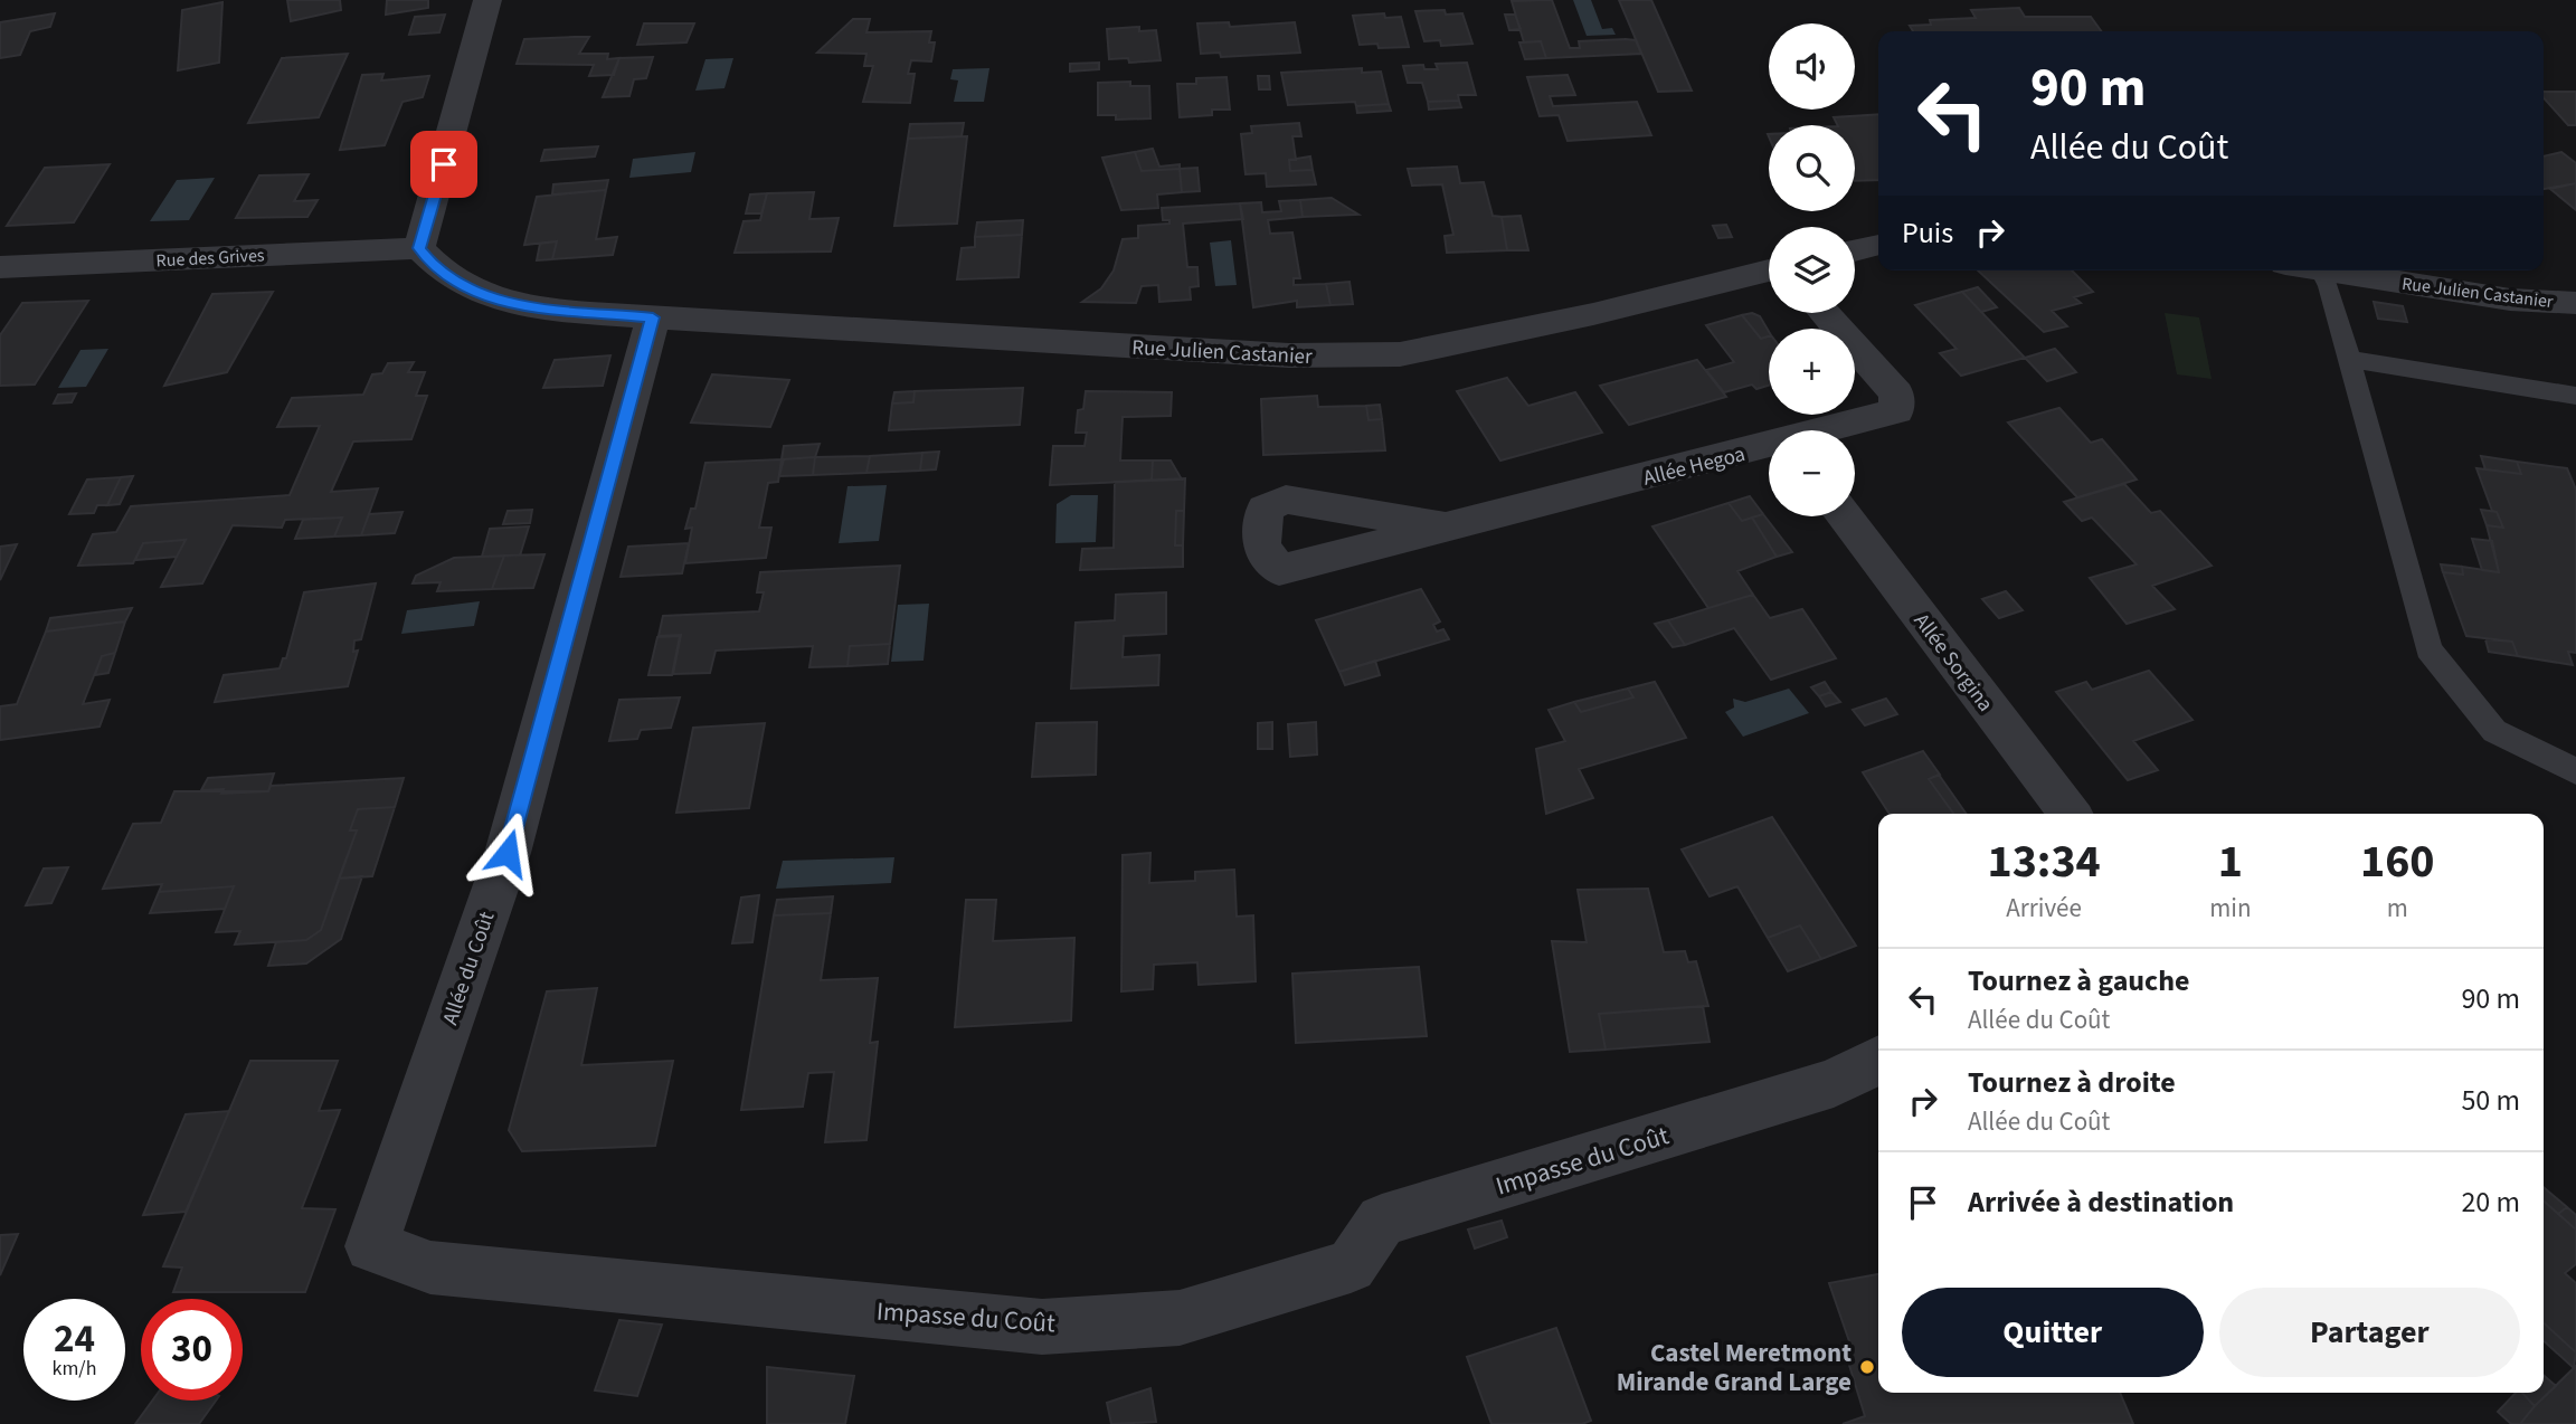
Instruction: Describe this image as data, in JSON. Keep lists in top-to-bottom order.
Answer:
{
  "streets": {
    "street": [
      "Rue des Grives",
      "Rue Julien Castanier",
      "Allée Hegoa",
      "Allée Sorgina",
      "Allée du Coût",
      "Impasse du Coût"
    ]
  },
  "crossings": [
    ["Rue Julien Castanier", "Allée du Coût"],
    ["Allée du Coût", "Impasse du Coût"]
  ],
  "places": ["Castel Meretmont Mirande Grand Large"],
  "page": {
    "map_buttons": ["+", "−"],
    "turn": ["90 m", "Allée du Coût"],
    "then": "Puis",
    "eta": [
      "13:34",
      "Arrivée",
      "1",
      "min",
      "160",
      "m"
    ],
    "list": [
      {
        "name": "Tournez à gauche",
        "note": "Allée du Coût",
        "value": "90 m"
      },
      {
        "name": "Tournez à droite",
        "note": "Allée du Coût",
        "value": "50 m"
      },
      {
        "name": "Arrivée à destination",
        "value": "20 m"
      }
    ],
    "buttons": ["Quitter", "Partager"],
    "speed": "24 km/h",
    "limit": "30"
  }
}
